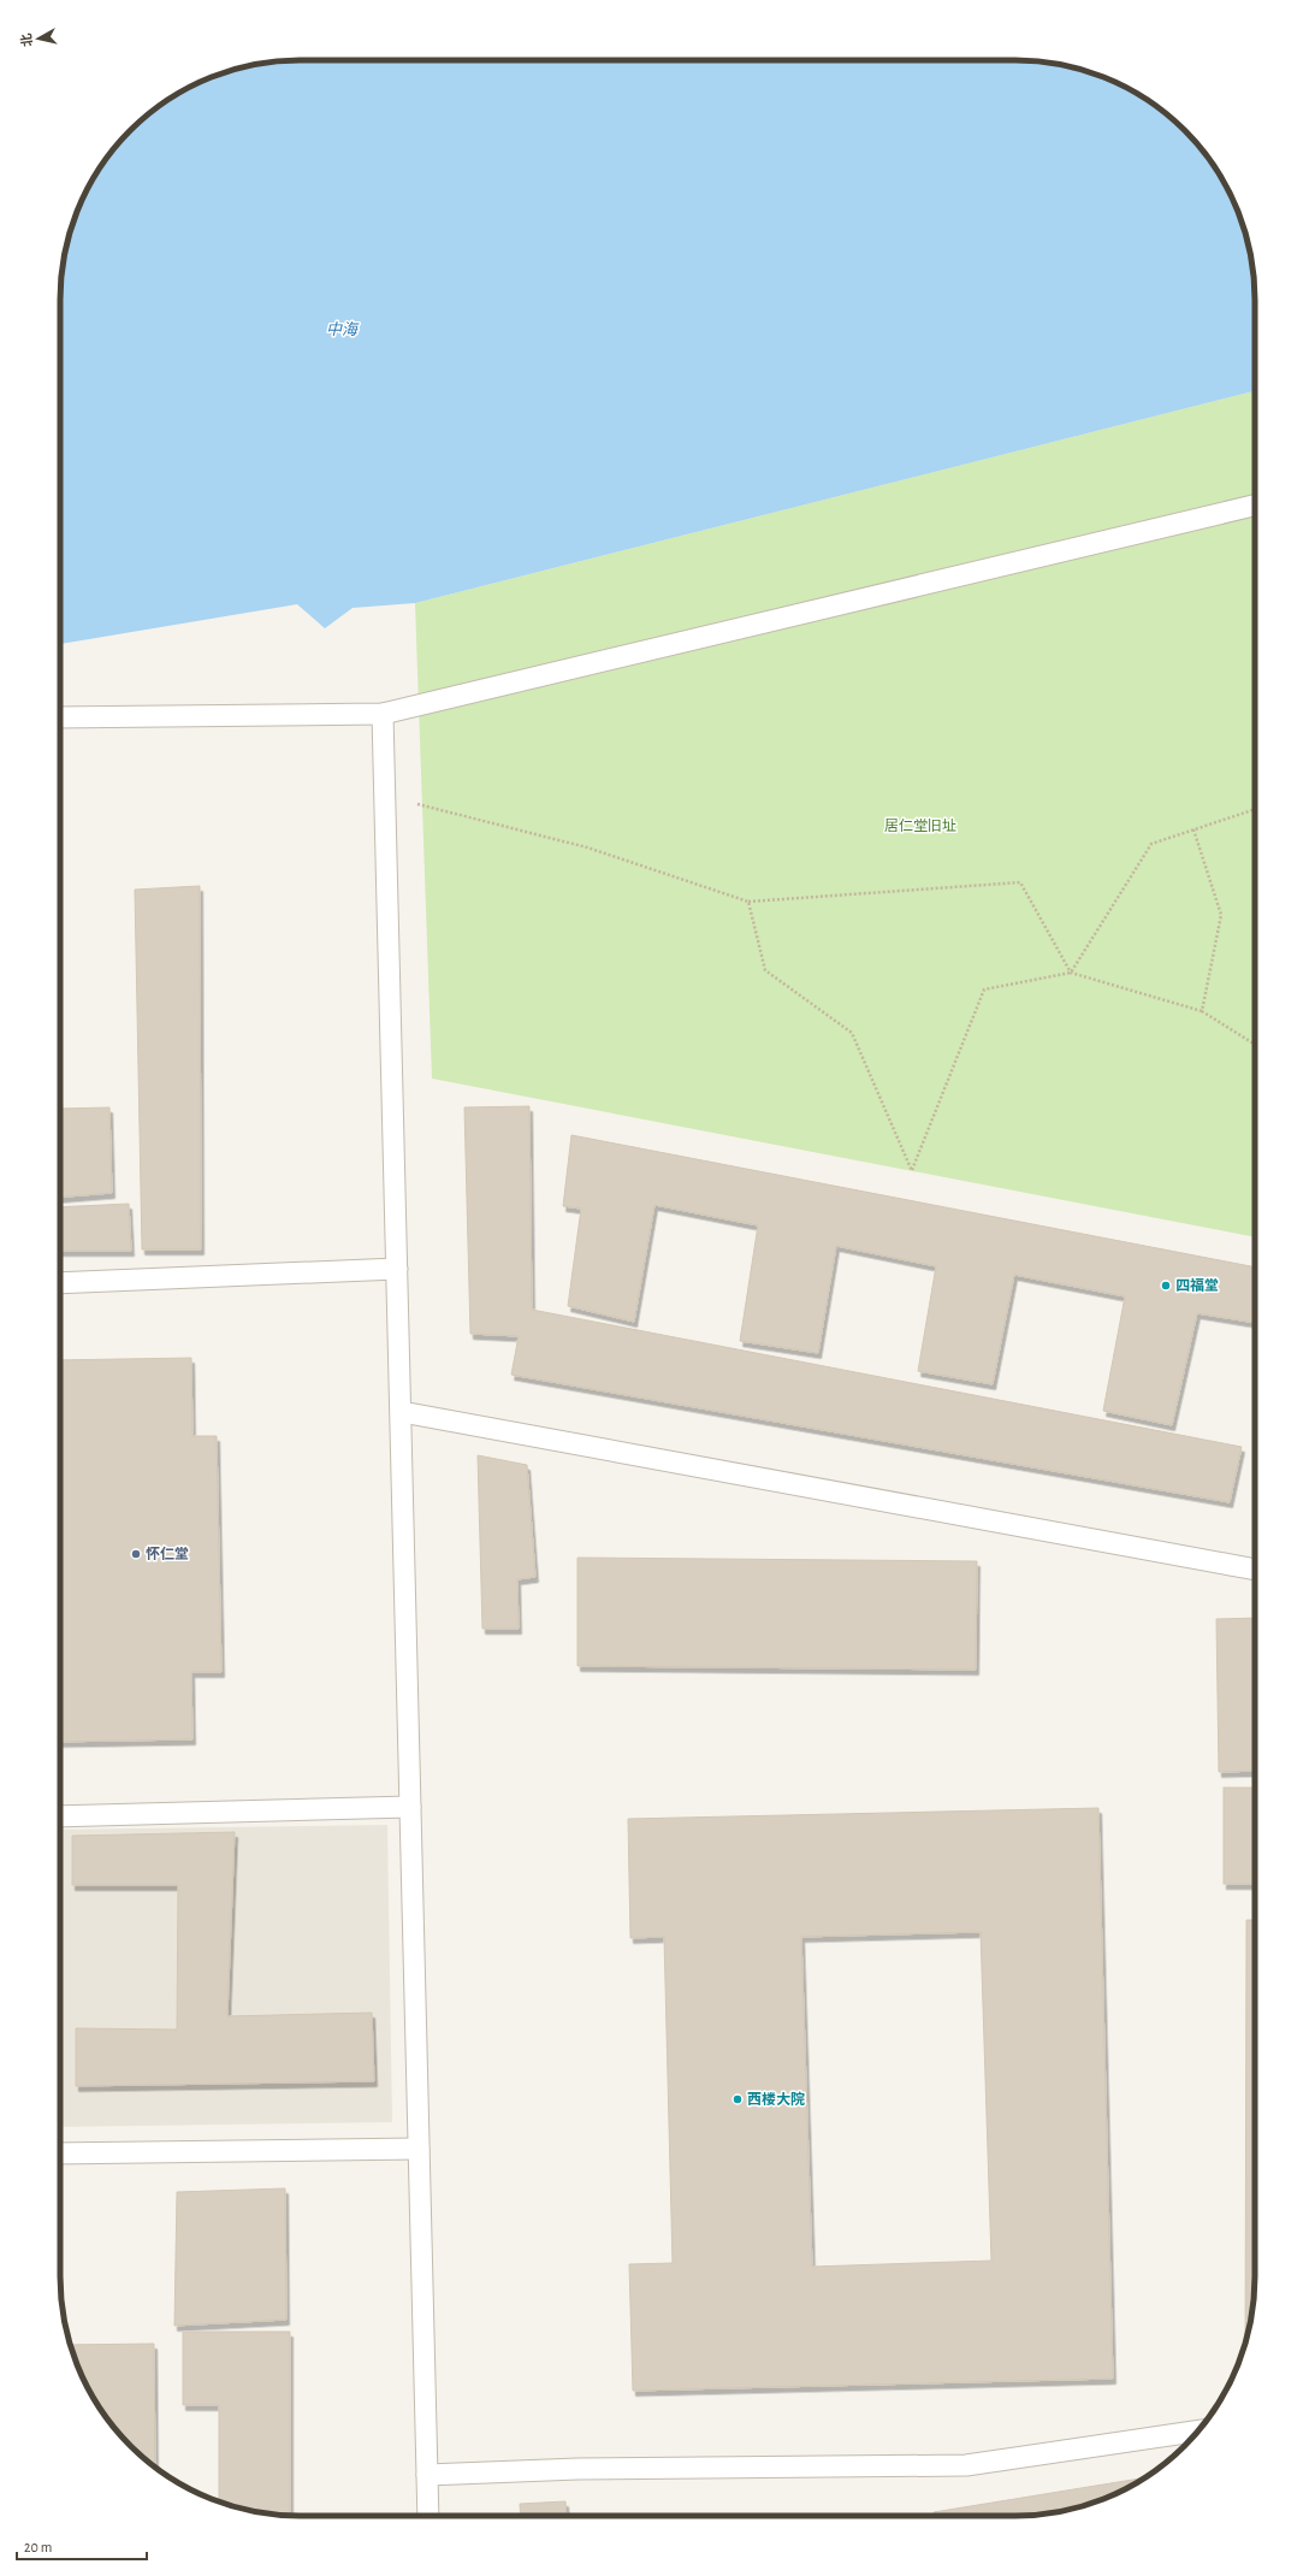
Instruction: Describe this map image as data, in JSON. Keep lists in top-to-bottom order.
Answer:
{
  "water": ["中海"],
  "parks": ["居仁堂旧址"],
  "places": ["四福堂", "怀仁堂", "西楼大院"],
  "scale_bar": "20 m",
  "north": "left"
}
